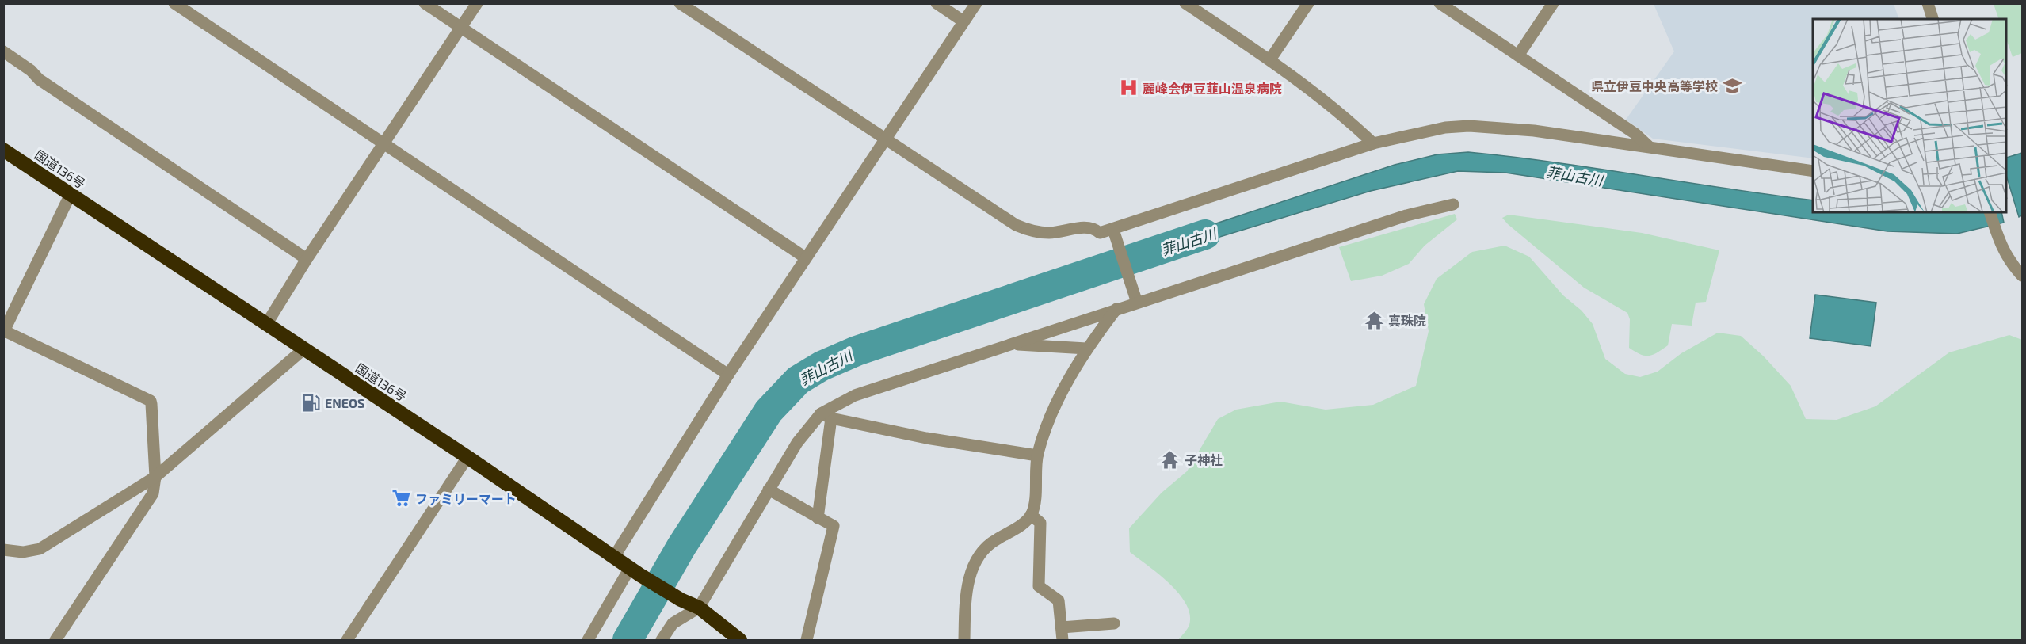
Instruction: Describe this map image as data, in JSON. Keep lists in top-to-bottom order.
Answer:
{
  "streets": {
    "highway": ["国道136号"]
  },
  "water": ["菲山古川"],
  "places": {
    "school or university": ["県立伊豆中央高等学校"],
    "hospital": ["麗峰会伊豆韮山温泉病院"],
    "temple": ["真珠院", "子神社"],
    "fuel station": ["ENEOS"],
    "supermarket": ["ファミリーマート"]
  }
}
